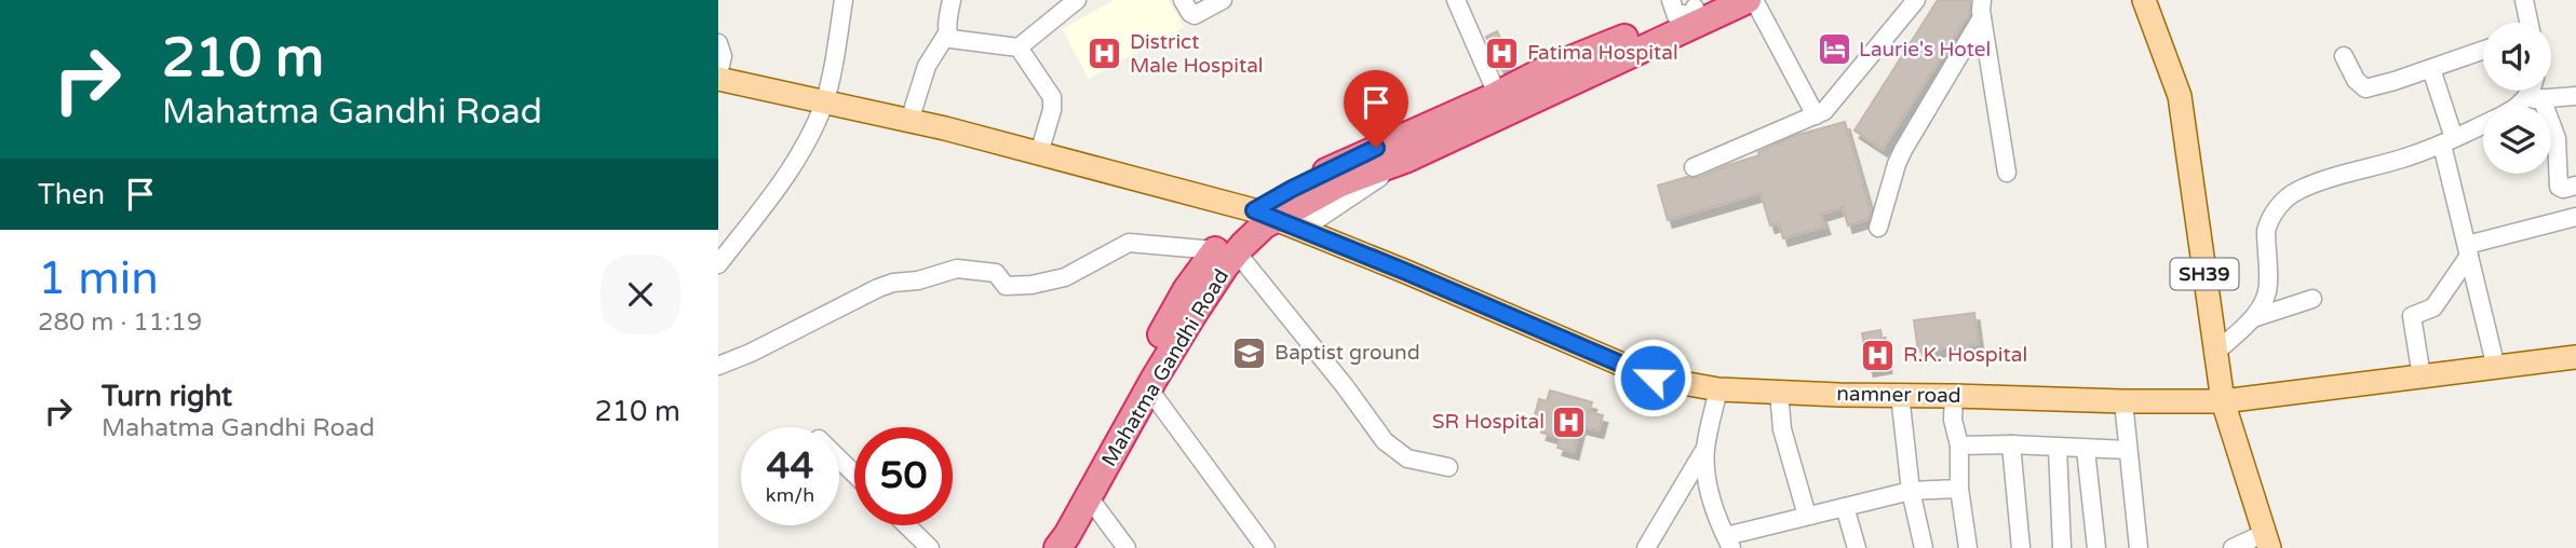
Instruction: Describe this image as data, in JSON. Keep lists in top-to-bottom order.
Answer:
{
  "streets": {
    "highway": ["Mahatma Gandhi Road"],
    "main road": ["SH39", "namner road"]
  },
  "crossings": [
    ["SH39", "namner road"],
    ["Mahatma Gandhi Road", "namner road"]
  ],
  "places": {
    "hotel": ["Laurie's Hotel"],
    "hospital": [
      "Fatima Hospital",
      "District Male Hospital",
      "R.K. Hospital",
      "SR Hospital"
    ],
    "school or university": ["Baptist ground"]
  },
  "page": {
    "turn": ["210 m", "Mahatma Gandhi Road"],
    "then": "Then",
    "heading": ["1 min", "280 m · 11:19"],
    "list": [
      {
        "name": "Turn right",
        "note": "Mahatma Gandhi Road",
        "value": "210 m"
      }
    ],
    "speed": "44 km/h",
    "limit": "50"
  }
}
